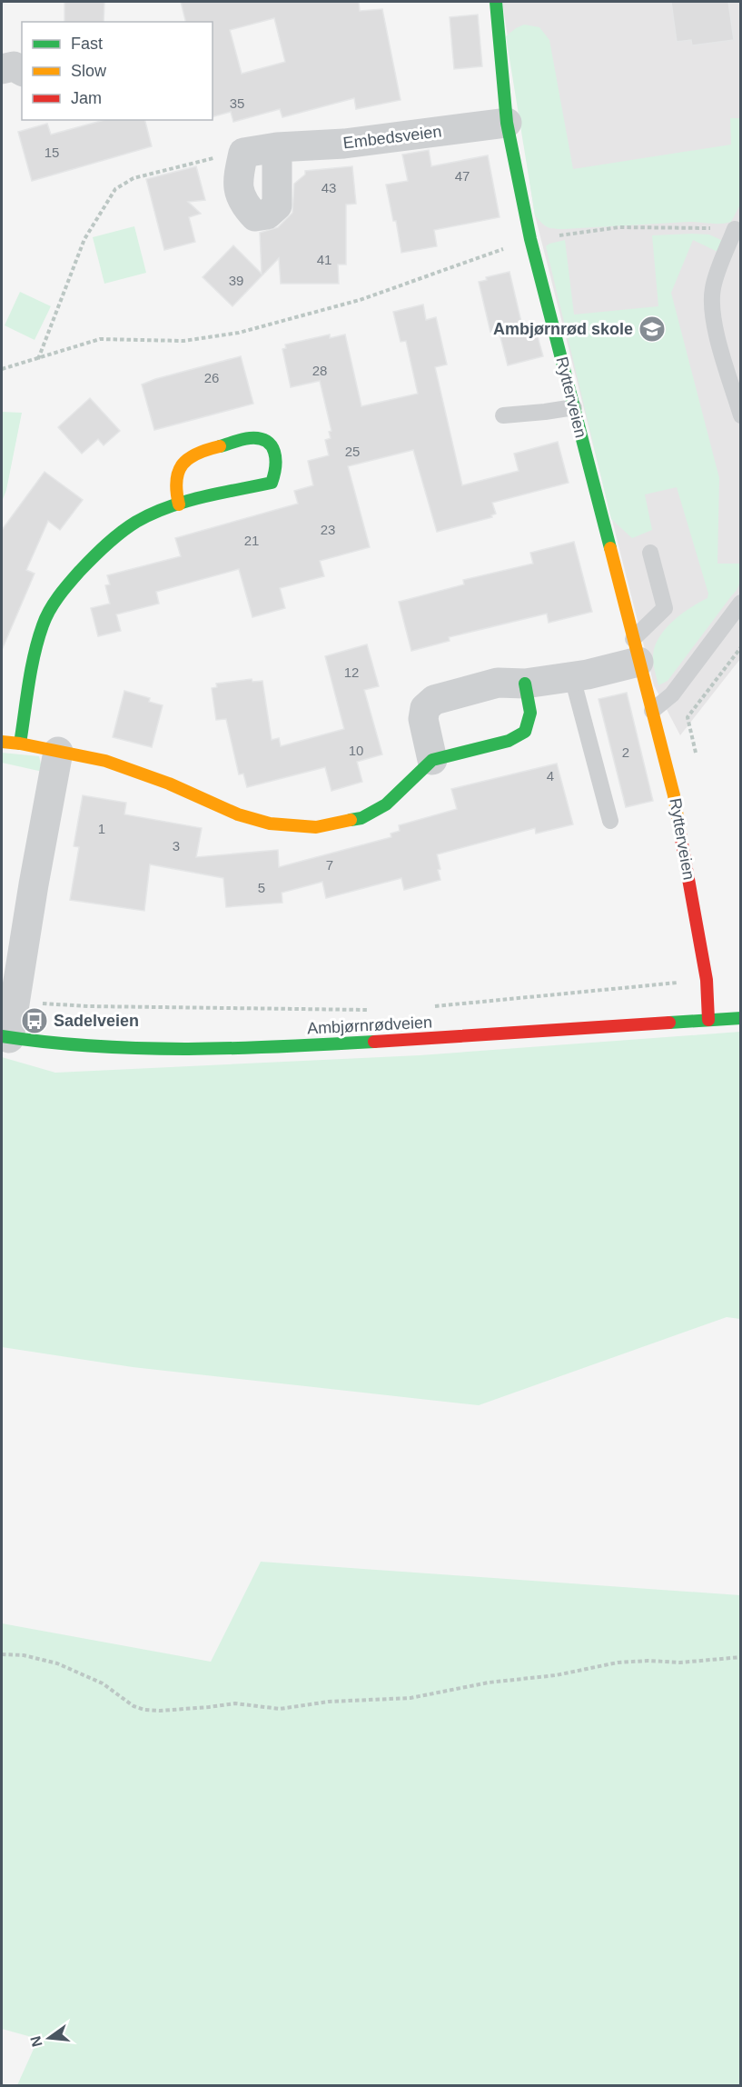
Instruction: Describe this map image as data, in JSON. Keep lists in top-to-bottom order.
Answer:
{
  "streets": {
    "street": ["Embedsveien", "Rytterveien", "Ambjørnrødveien"]
  },
  "crossings": [
    ["Embedsveien", "Rytterveien"],
    ["Rytterveien", "Ambjørnrødveien"]
  ],
  "places": {
    "school or university": ["Ambjørnrød skole"],
    "bus stop": ["Sadelveien"]
  },
  "house_numbers": [
    "35",
    "15",
    "47",
    "43",
    "41",
    "39",
    "28",
    "26",
    "25",
    "23",
    "21",
    "12",
    "10",
    "2",
    "4",
    "1",
    "3",
    "7",
    "5"
  ],
  "legend": ["Fast", "Slow", "Jam"],
  "north": "left"
}
